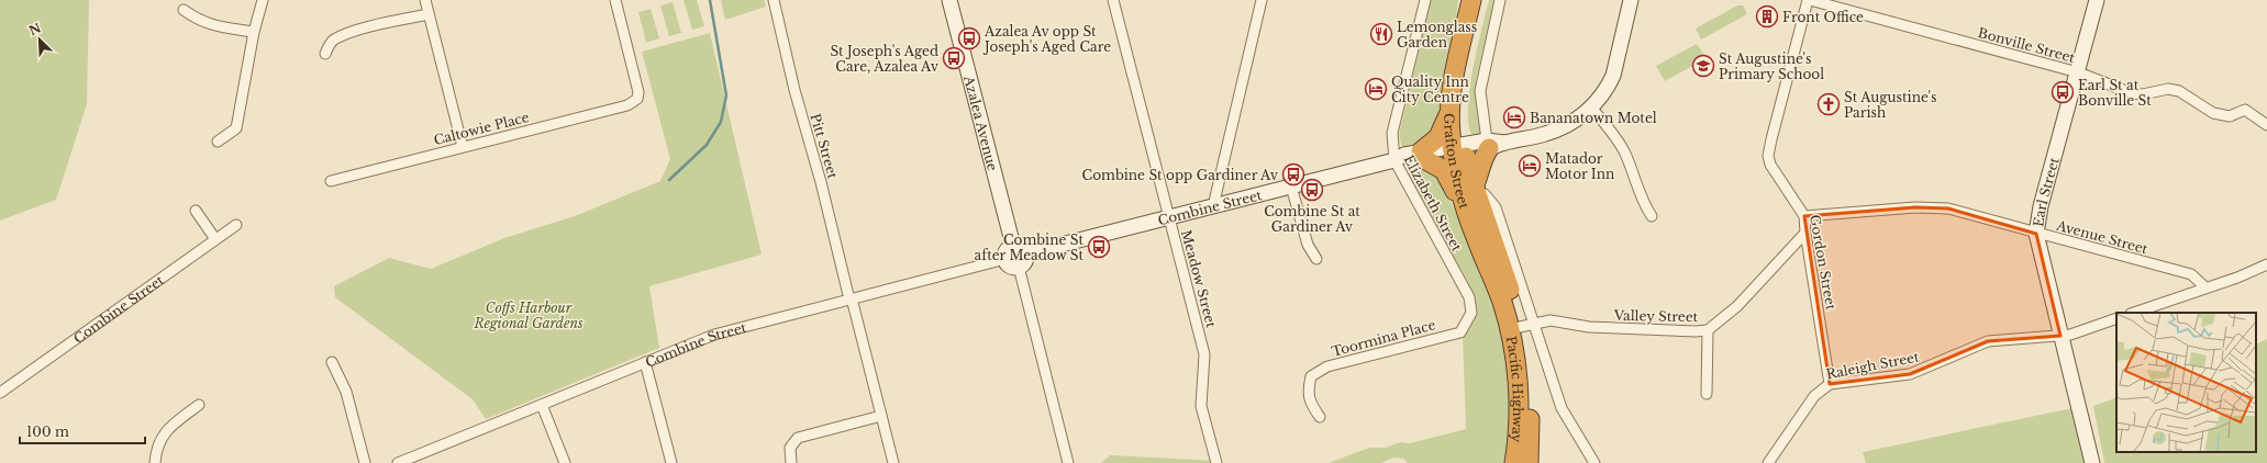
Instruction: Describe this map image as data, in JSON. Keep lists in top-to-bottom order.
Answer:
{
  "streets": {
    "highway": ["Grafton Street", "Pacific Highway"],
    "street": [
      "Bonville Street",
      "Azalea Avenue",
      "Caltowie Place",
      "Pitt Street",
      "Earl Street",
      "Elizabeth Street",
      "Combine Street",
      "Avenue Street",
      "Gordon Street",
      "Meadow Street",
      "Valley Street",
      "Toormina Place",
      "Raleigh Street"
    ]
  },
  "crossings": [
    ["Bonville Street", "Earl Street"],
    ["Bonville Street", "Gordon Street"],
    ["Azalea Avenue", "Combine Street"],
    ["Pitt Street", "Combine Street"],
    ["Grafton Street", "Combine Street"],
    ["Grafton Street", "Valley Street"],
    ["Grafton Street", "Pacific Highway"],
    ["Earl Street", "Avenue Street"],
    ["Earl Street", "Raleigh Street"],
    ["Elizabeth Street", "Combine Street"],
    ["Elizabeth Street", "Toormina Place"],
    ["Combine Street", "Meadow Street"],
    ["Avenue Street", "Gordon Street"],
    ["Gordon Street", "Valley Street"],
    ["Gordon Street", "Raleigh Street"],
    ["Valley Street", "Pacific Highway"]
  ],
  "parks": ["Coffs Harbour Regional Gardens"],
  "places": {
    "building": ["Front Office"],
    "restaurant": ["Lemonglass Garden"],
    "bus stop": [
      "Azalea Av opp St Joseph's Aged Care",
      "St Joseph's Aged Care, Azalea Av",
      "Earl St at Bonville St",
      "Combine St opp Gardiner Av",
      "Combine St at Gardiner Av",
      "Combine St after Meadow St"
    ],
    "school or university": ["St Augustine's Primary School"],
    "hotel": ["Quality Inn City Centre", "Bananatown Motel", "Matador Motor Inn"],
    "church": ["St Augustine's Parish"]
  },
  "scale_bar": "100 m",
  "north": "top left"
}
